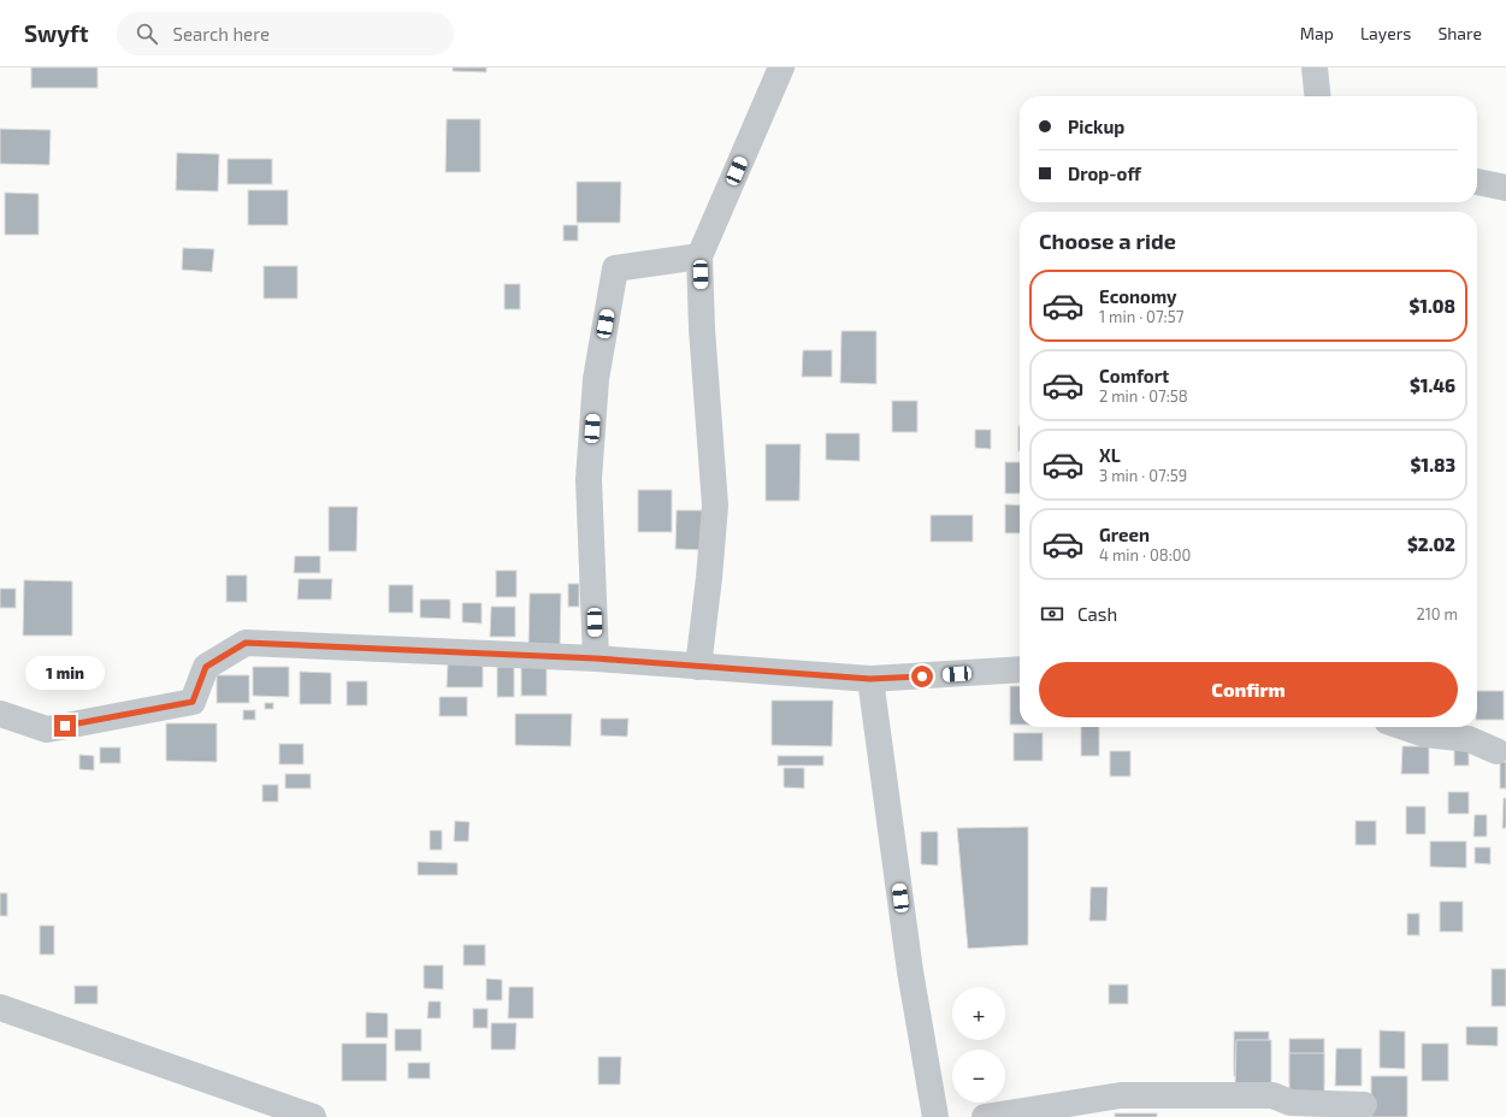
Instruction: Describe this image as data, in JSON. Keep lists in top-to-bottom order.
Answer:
{
  "page": {
    "header": "Swyft",
    "search": "Search here",
    "nav": ["Map", "Layers", "Share"],
    "banner": ["Pickup", "Drop-off"],
    "heading": "Choose a ride",
    "list": [
      {
        "name": "Economy",
        "note": "1 min · 07:57",
        "value": "$1.08"
      },
      {
        "name": "Comfort",
        "note": "2 min · 07:58",
        "value": "$1.46"
      },
      {
        "name": "XL",
        "note": "3 min · 07:59",
        "value": "$1.83"
      },
      {
        "name": "Green",
        "note": "4 min · 08:00",
        "value": "$2.02"
      }
    ],
    "pay": ["Cash", "210 m"],
    "buttons": "Confirm",
    "bubble": "1 min",
    "map_buttons": ["+", "−"]
  }
}
